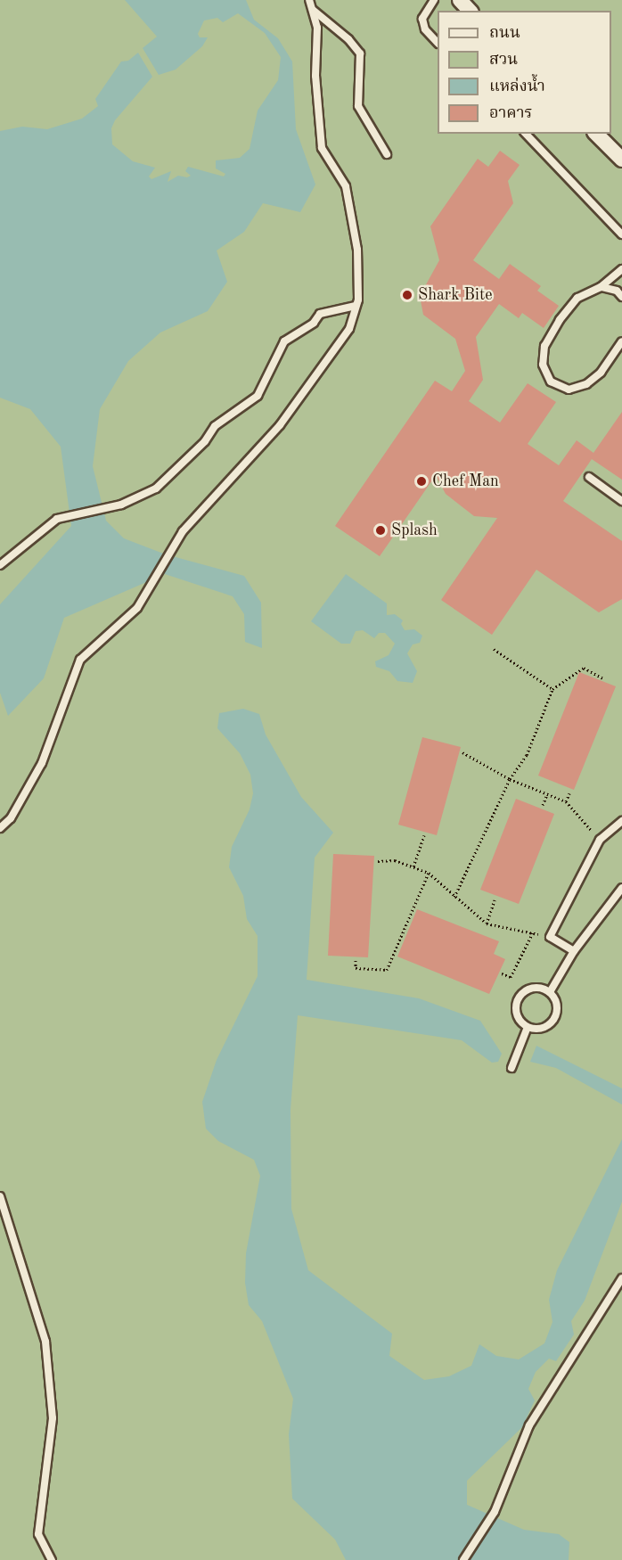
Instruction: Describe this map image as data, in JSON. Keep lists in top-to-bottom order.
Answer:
{
  "places": ["Shark Bite", "Chef Man", "Splash"],
  "legend": [
    "ถนน",
    "สวน",
    "แหล่งน้ำ",
    "อาคาร"
  ]
}
